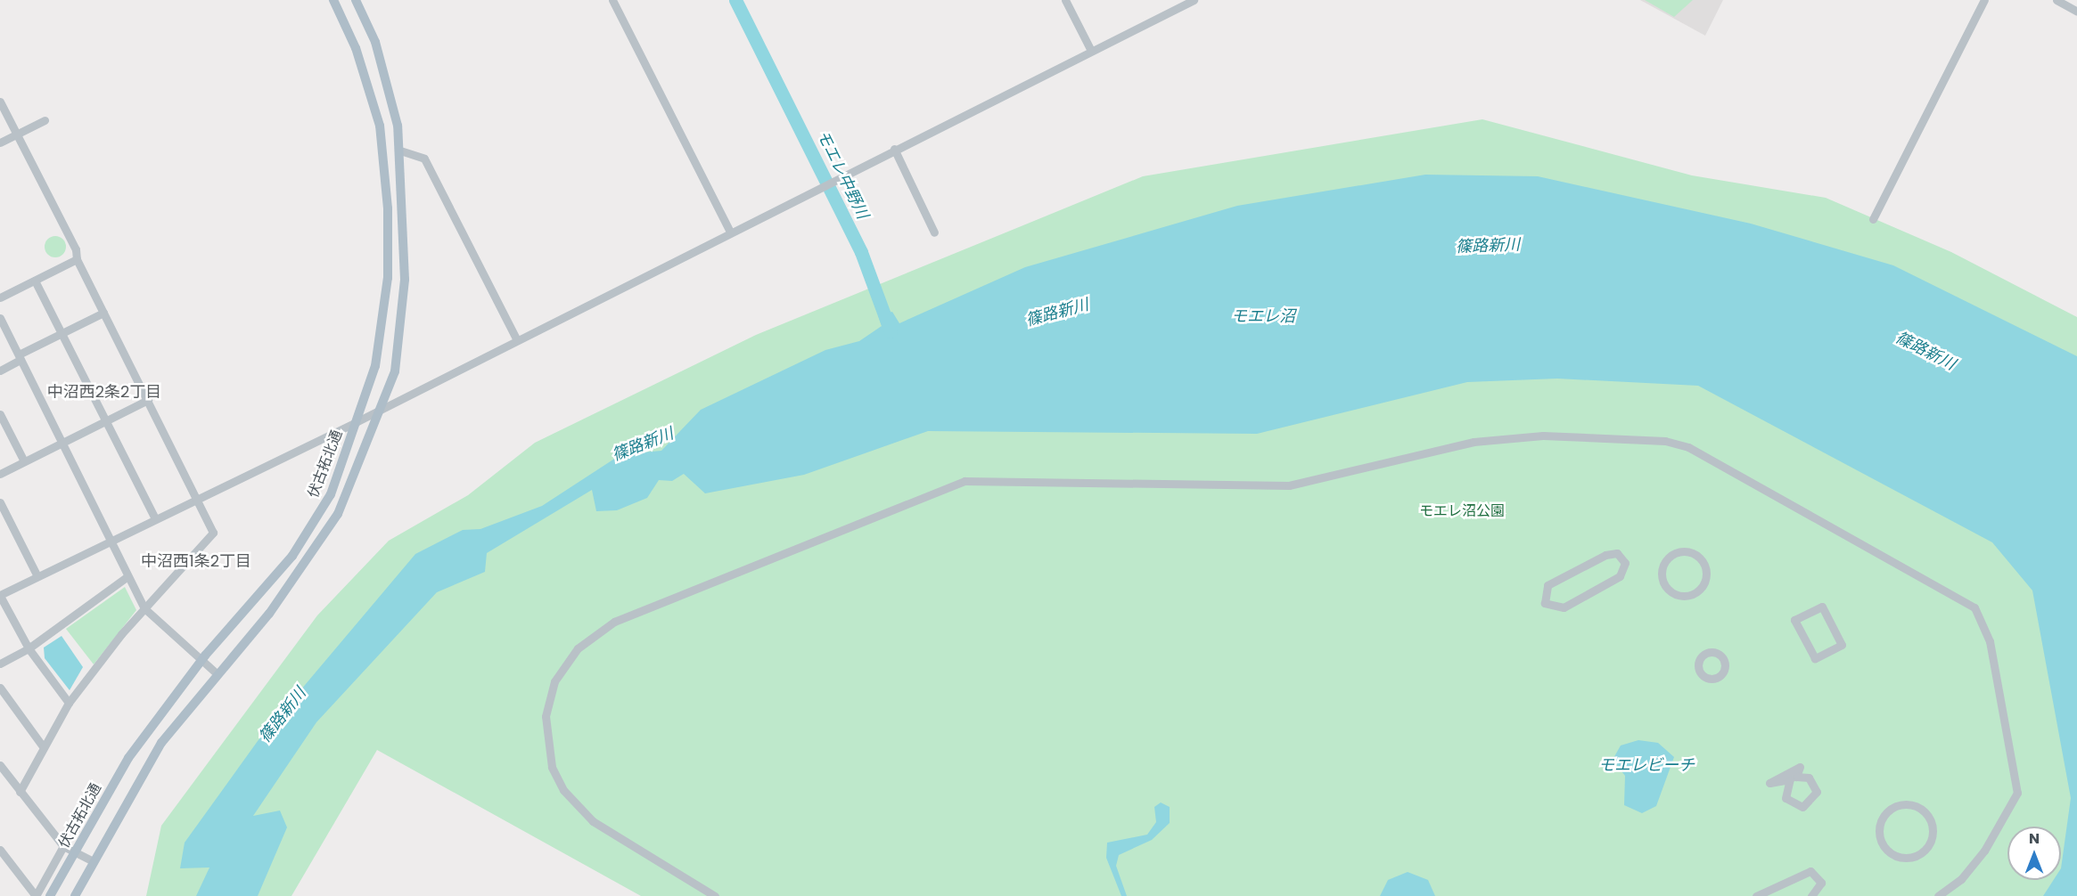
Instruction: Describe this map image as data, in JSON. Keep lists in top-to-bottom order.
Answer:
{
  "streets": {
    "main road": ["伏古拓北通"]
  },
  "districts": ["中沼西2条2丁目", "中沼西1条2丁目"],
  "water": [
    "モエレ中野川",
    "篠路新川",
    "モエレ沼",
    "モエレビーチ"
  ],
  "parks": ["モエレ沼公園"],
  "north": "top"
}
